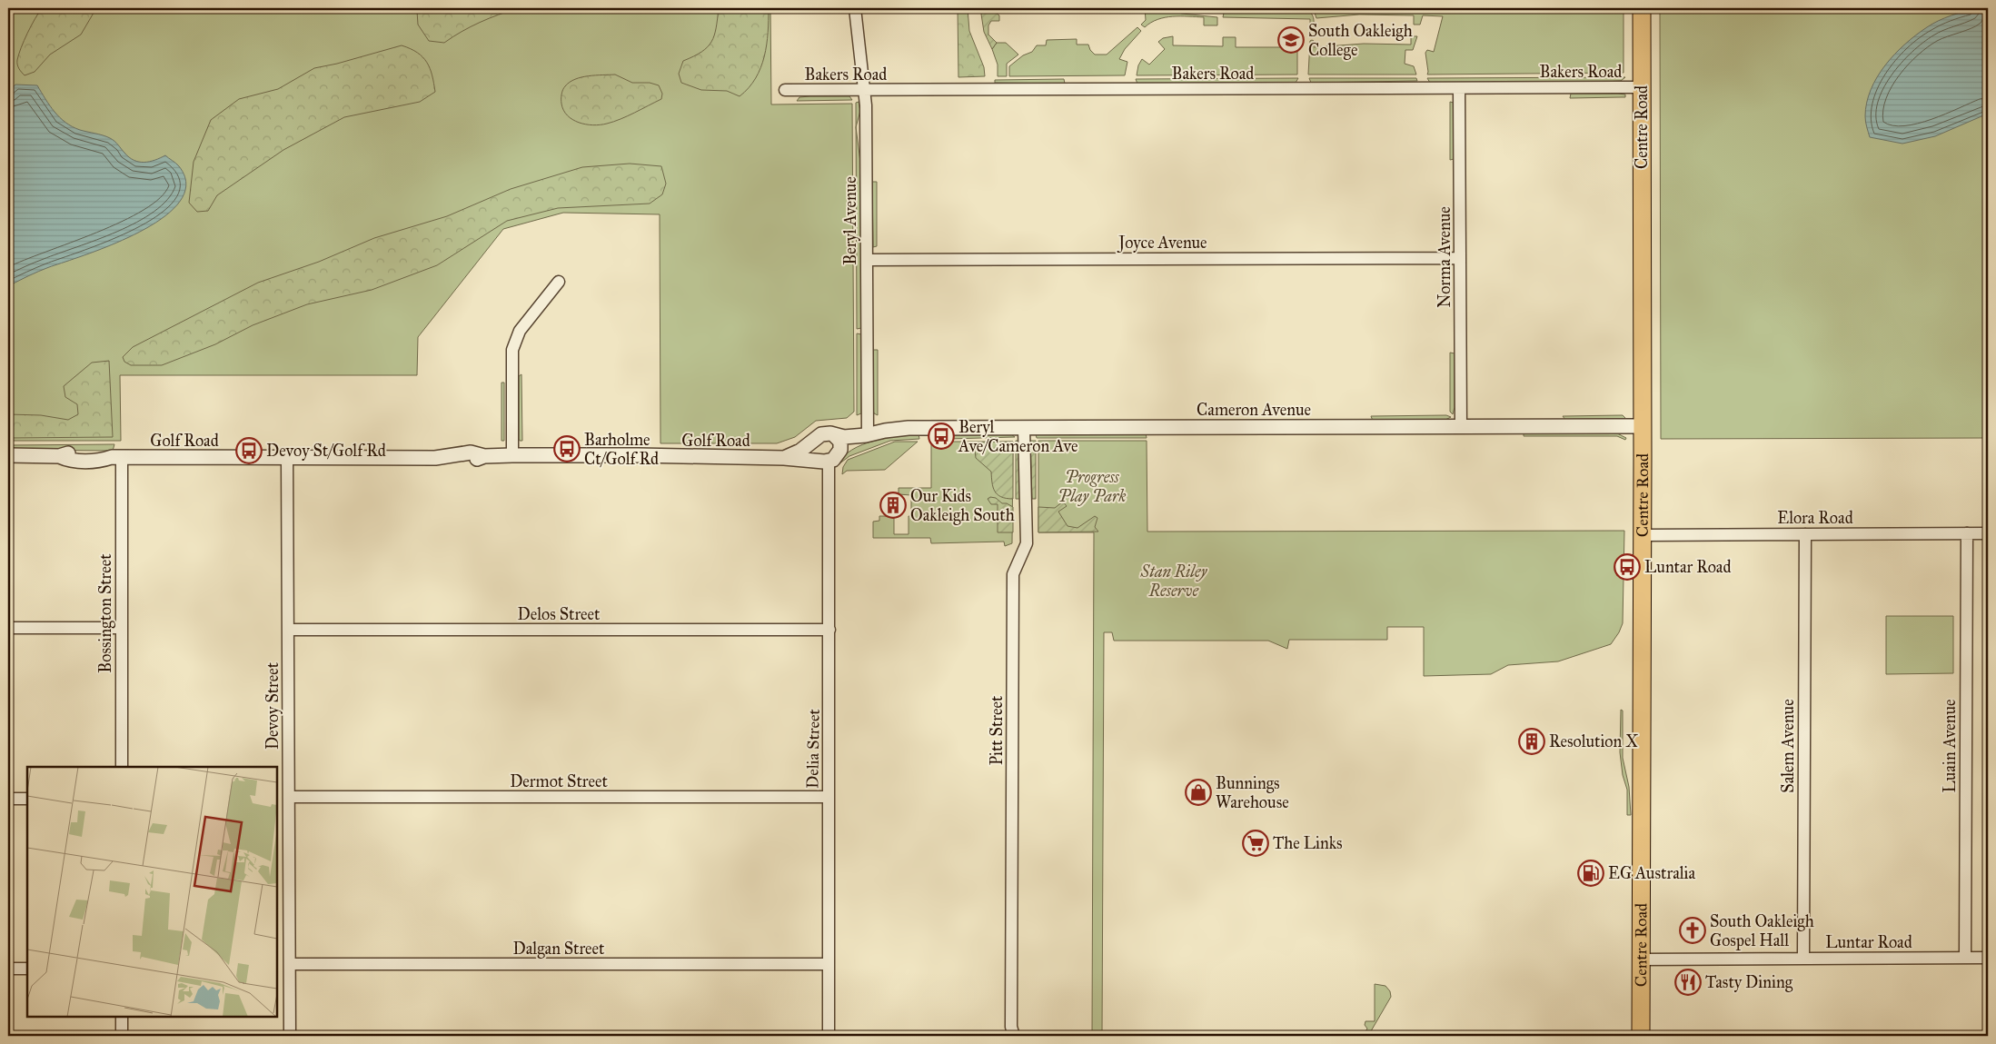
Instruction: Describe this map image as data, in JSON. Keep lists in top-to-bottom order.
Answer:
{
  "streets": {
    "main road": ["Centre Road"],
    "street": [
      "Bakers Road",
      "Beryl Avenue",
      "Joyce Avenue",
      "Norma Avenue",
      "Cameron Avenue",
      "Golf Road",
      "Elora Road",
      "Bossington Street",
      "Delos Street",
      "Devoy Street",
      "Pitt Street",
      "Salem Avenue",
      "Luain Avenue",
      "Delia Street",
      "Dermot Street",
      "Luntar Road",
      "Dalgan Street"
    ]
  },
  "crossings": [
    ["Bakers Road", "Centre Road"],
    ["Bakers Road", "Beryl Avenue"],
    ["Bakers Road", "Norma Avenue"],
    ["Centre Road", "Cameron Avenue"],
    ["Centre Road", "Elora Road"],
    ["Centre Road", "Luntar Road"],
    ["Beryl Avenue", "Joyce Avenue"],
    ["Beryl Avenue", "Cameron Avenue"],
    ["Joyce Avenue", "Norma Avenue"],
    ["Norma Avenue", "Cameron Avenue"],
    ["Cameron Avenue", "Golf Road"],
    ["Cameron Avenue", "Pitt Street"],
    ["Cameron Avenue", "Delia Street"],
    ["Golf Road", "Bossington Street"],
    ["Golf Road", "Devoy Street"],
    ["Golf Road", "Delia Street"],
    ["Elora Road", "Salem Avenue"],
    ["Elora Road", "Luain Avenue"],
    ["Delos Street", "Devoy Street"],
    ["Delos Street", "Delia Street"],
    ["Devoy Street", "Dermot Street"],
    ["Devoy Street", "Dalgan Street"],
    ["Salem Avenue", "Luntar Road"],
    ["Luain Avenue", "Luntar Road"],
    ["Delia Street", "Dermot Street"],
    ["Delia Street", "Dalgan Street"]
  ],
  "parks": ["Progress Play Park", "Stan Riley Reserve"],
  "places": {
    "school or university": ["South Oakleigh College"],
    "bus stop": [
      "Beryl Ave/Cameron Ave",
      "Barholme Ct/Golf Rd",
      "Devoy St/Golf Rd",
      "Luntar Road"
    ],
    "building": ["Our Kids Oakleigh South", "Resolution X"],
    "shop": ["Bunnings Warehouse"],
    "supermarket": ["The Links"],
    "fuel station": ["EG Australia"],
    "church": ["South Oakleigh Gospel Hall"],
    "restaurant": ["Tasty Dining"]
  }
}
